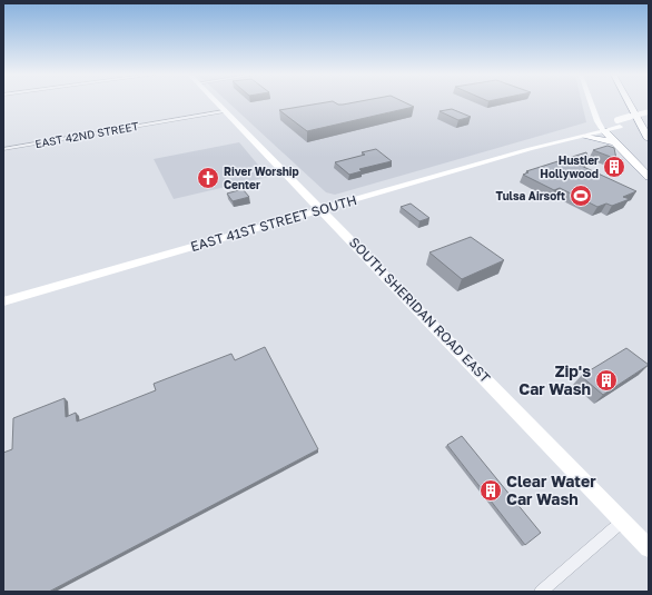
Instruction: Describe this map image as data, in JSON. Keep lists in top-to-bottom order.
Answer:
{
  "streets": {
    "main road": ["EAST 41ST STREET SOUTH", "SOUTH SHERIDAN ROAD EAST"],
    "street": ["EAST 42ND STREET"]
  },
  "crossings": [
    ["EAST 42ND STREET", "SOUTH SHERIDAN ROAD EAST"],
    ["EAST 41ST STREET SOUTH", "SOUTH SHERIDAN ROAD EAST"]
  ],
  "places": {
    "building": ["Hustler Hollywood", "Zip's Car Wash", "Clear Water Car Wash"],
    "church": ["River Worship Center"],
    "sports": ["Tulsa Airsoft"]
  }
}
